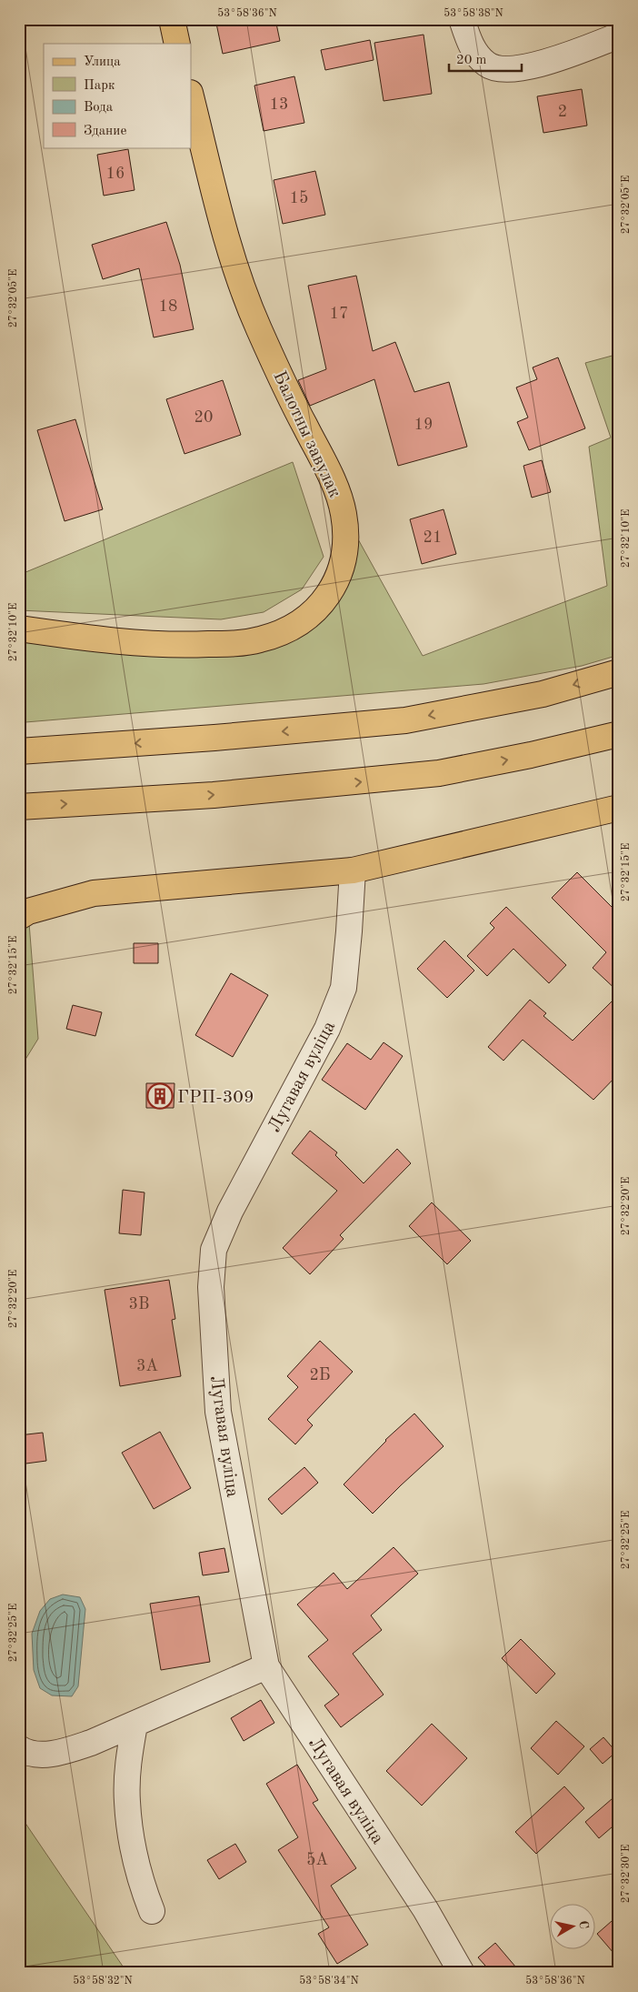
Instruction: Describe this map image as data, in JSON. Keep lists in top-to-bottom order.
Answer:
{
  "streets": {
    "main road": ["Балотны завулак"],
    "street": ["Лугавая вуліца"]
  },
  "places": {
    "building": ["ГРП-309"]
  },
  "house_numbers": [
    "13",
    "2",
    "16",
    "15",
    "18",
    "17",
    "20",
    "19",
    "21",
    "3В",
    "3А",
    "2Б",
    "5А"
  ],
  "legend": [
    "Улица",
    "Парк",
    "Вода",
    "Здание"
  ],
  "scale_bar": "20 m",
  "north": "right",
  "coordinates": [
    "53°58'36\"N",
    "53°58'38\"N",
    "27°32'05\"E",
    "27°32'10\"E",
    "27°32'15\"E",
    "27°32'20\"E",
    "27°32'25\"E",
    "27°32'30\"E",
    "53°58'32\"N",
    "53°58'34\"N"
  ]
}
